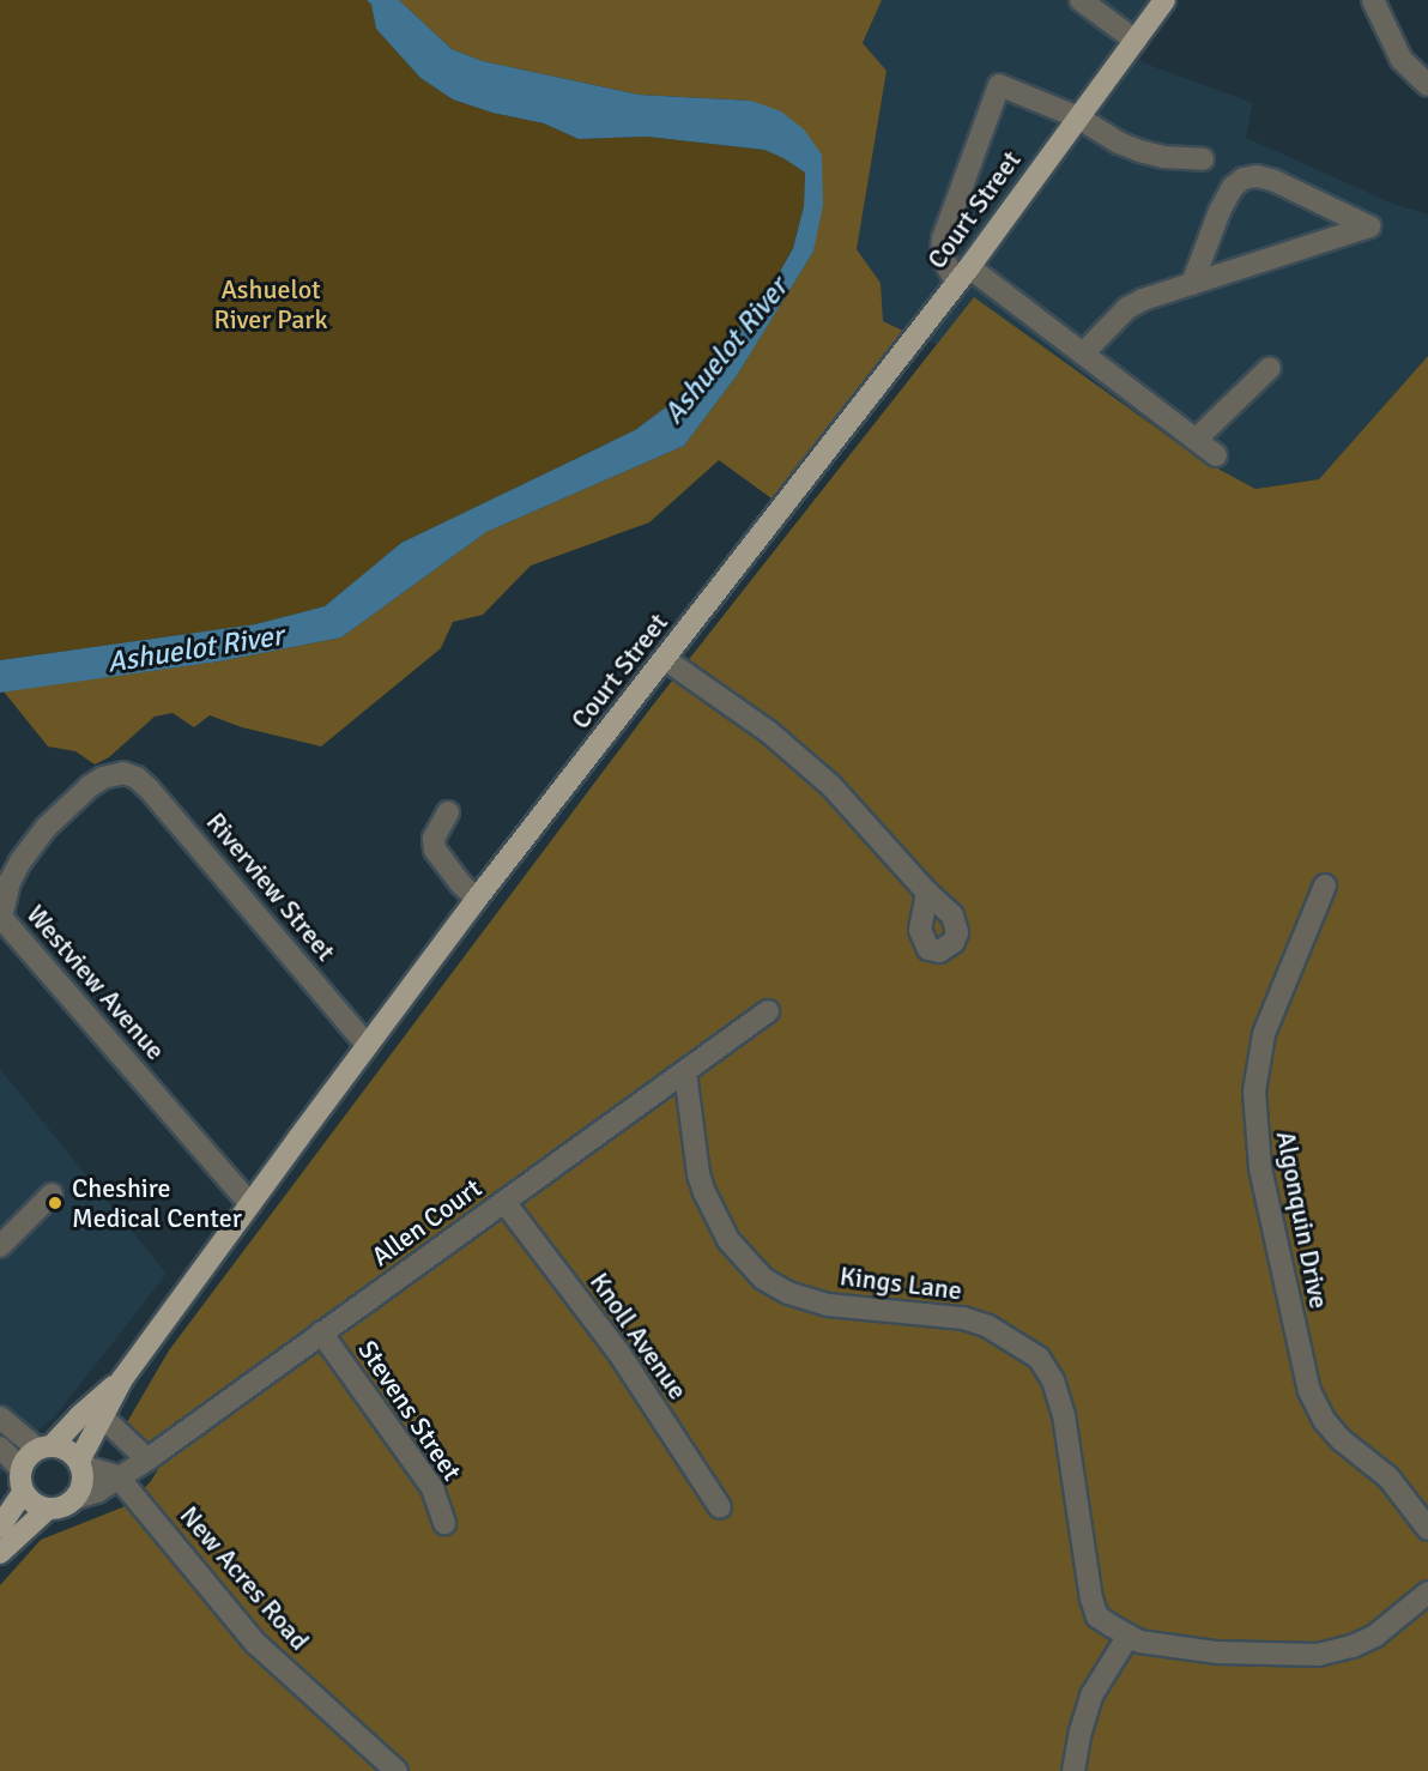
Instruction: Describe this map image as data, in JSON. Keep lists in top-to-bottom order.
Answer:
{
  "streets": {
    "main road": ["Court Street"],
    "street": [
      "Riverview Street",
      "Westview Avenue",
      "Algonquin Drive",
      "Allen Court",
      "Kings Lane",
      "Knoll Avenue",
      "Stevens Street",
      "New Acres Road"
    ]
  },
  "crossings": [
    ["Court Street", "Riverview Street"],
    ["Court Street", "Westview Avenue"],
    ["Court Street", "Allen Court"],
    ["Riverview Street", "Westview Avenue"],
    ["Allen Court", "Kings Lane"],
    ["Allen Court", "Knoll Avenue"],
    ["Allen Court", "Stevens Street"],
    ["Allen Court", "New Acres Road"]
  ],
  "water": ["Ashuelot River"],
  "parks": ["Ashuelot River Park"],
  "places": ["Cheshire Medical Center"]
}
